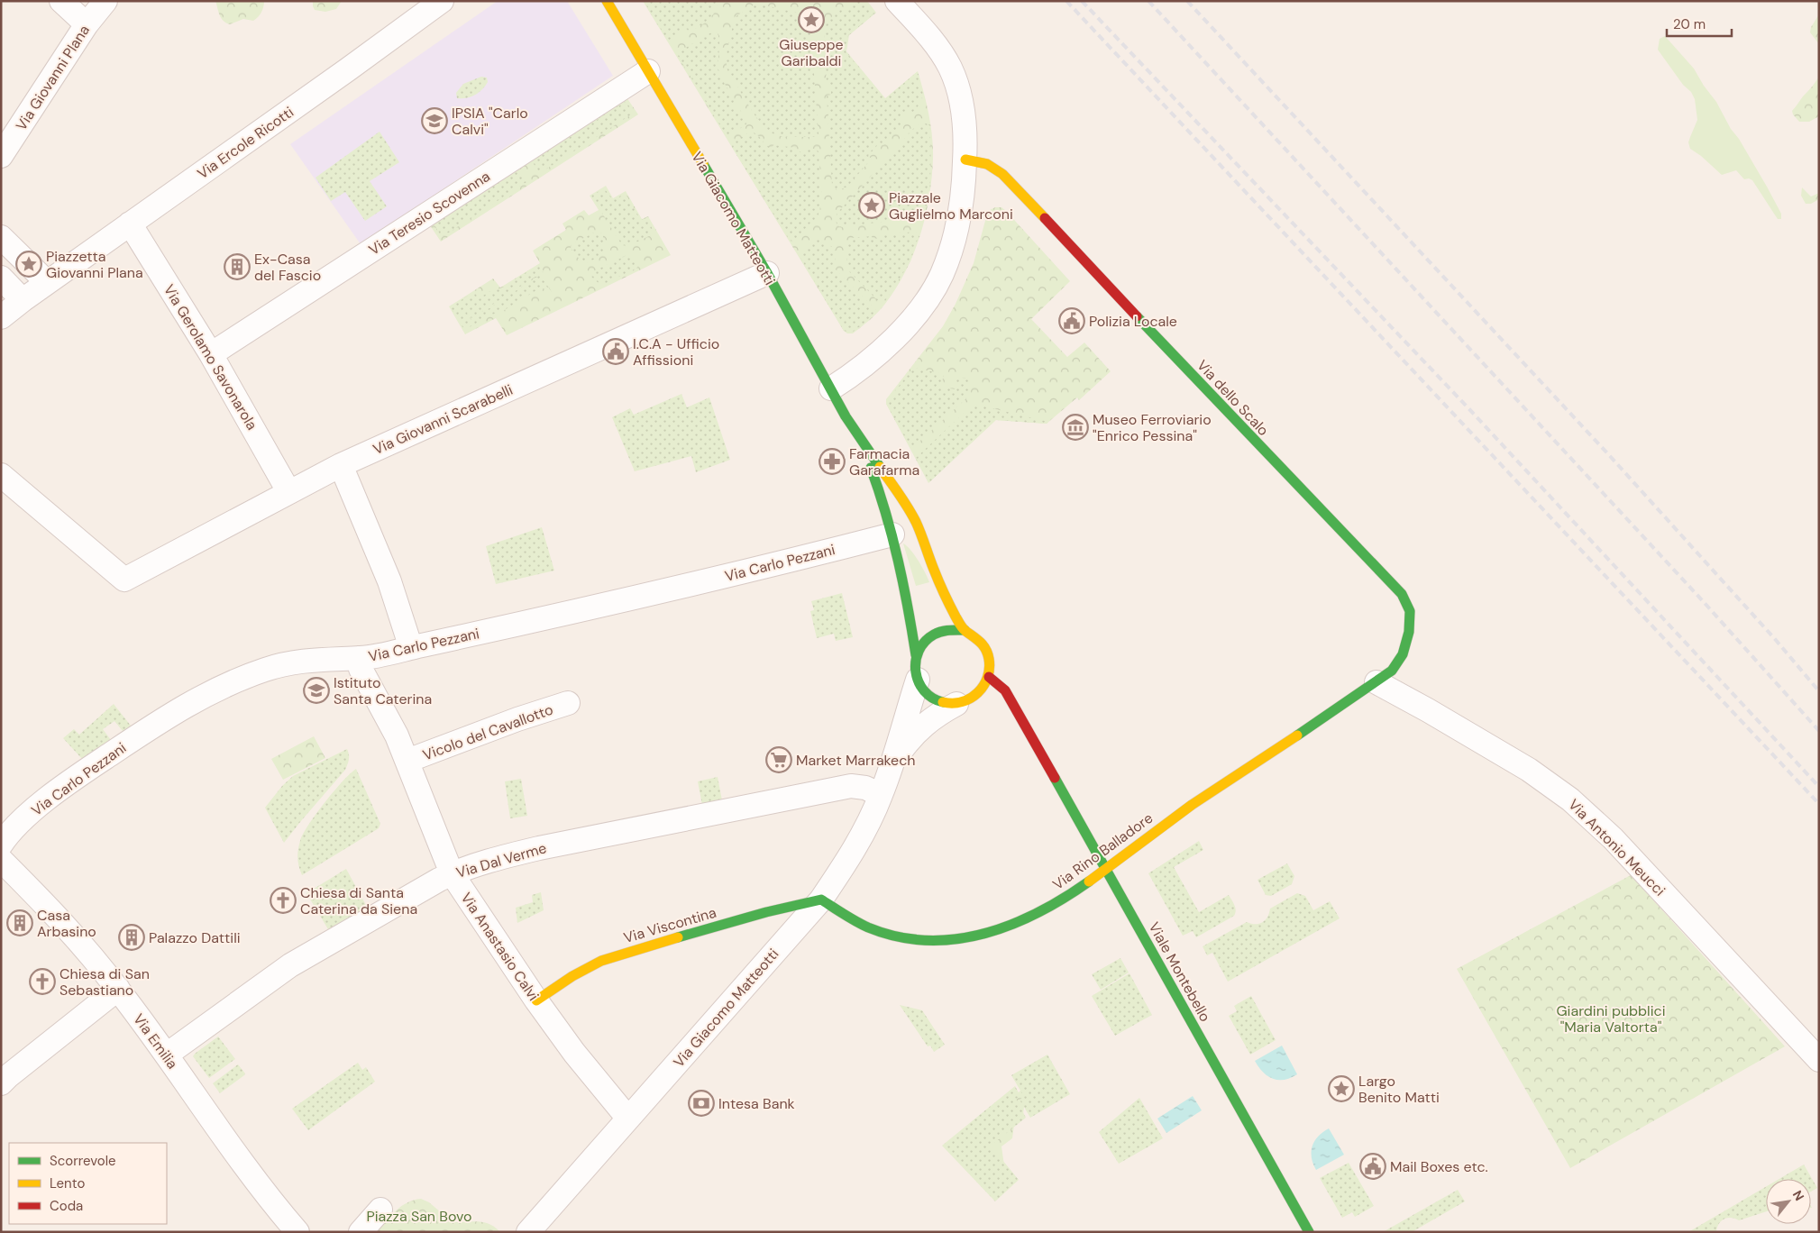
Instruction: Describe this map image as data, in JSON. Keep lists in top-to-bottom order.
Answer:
{
  "streets": {
    "street": [
      "Via Giovanni Plana",
      "Via Ercole Ricotti",
      "Via Teresio Scovenna",
      "Via Giacomo Matteotti",
      "Via Gerolamo Savonarola",
      "Via dello Scalo",
      "Via Giovanni Scarabelli",
      "Via Carlo Pezzani",
      "Vicolo del Cavallotto",
      "Via Antonio Meucci",
      "Via Rino Balladore",
      "Via Dal Verme",
      "Via Viscontina",
      "Via Anastasio Calvi",
      "Viale Montebello",
      "Via Emilia"
    ]
  },
  "crossings": [
    ["Via Ercole Ricotti", "Via Gerolamo Savonarola"],
    ["Via Teresio Scovenna", "Via Giacomo Matteotti"],
    ["Via Teresio Scovenna", "Via Gerolamo Savonarola"],
    ["Via Giacomo Matteotti", "Via Giovanni Scarabelli"],
    ["Via Giacomo Matteotti", "Via Carlo Pezzani"],
    ["Via Giacomo Matteotti", "Via Rino Balladore"],
    ["Via Giacomo Matteotti", "Via Dal Verme"],
    ["Via Giacomo Matteotti", "Via Viscontina"],
    ["Via Giacomo Matteotti", "Via Anastasio Calvi"],
    ["Via Giacomo Matteotti", "Viale Montebello"],
    ["Via Gerolamo Savonarola", "Via Giovanni Scarabelli"],
    ["Via dello Scalo", "Via Antonio Meucci"],
    ["Via dello Scalo", "Via Rino Balladore"],
    ["Via Carlo Pezzani", "Via Anastasio Calvi"],
    ["Vicolo del Cavallotto", "Via Anastasio Calvi"],
    ["Via Antonio Meucci", "Via Rino Balladore"],
    ["Via Rino Balladore", "Via Viscontina"],
    ["Via Rino Balladore", "Viale Montebello"],
    ["Via Dal Verme", "Via Anastasio Calvi"],
    ["Via Dal Verme", "Via Emilia"],
    ["Via Viscontina", "Via Anastasio Calvi"]
  ],
  "parks": ["Giardini pubblici \"Maria Valtorta\"", "Piazza San Bovo"],
  "places": {
    "place": [
      "Giuseppe Garibaldi",
      "Piazzale Guglielmo Marconi",
      "Piazzetta Giovanni Plana",
      "Largo Benito Matti"
    ],
    "school or university": ["IPSIA \"Carlo Calvi\"", "Istituto Santa Caterina"],
    "building": ["Ex-Casa del Fascio", "Casa Arbasino", "Palazzo Dattili"],
    "public building": ["Polizia Locale", "I.C.A - Ufficio Affissioni", "Mail Boxes etc."],
    "museum": ["Museo Ferroviario \"Enrico Pessina\""],
    "pharmacy": ["Farmacia Garafarma"],
    "supermarket": ["Market Marrakech"],
    "church": ["Chiesa di Santa Caterina da Siena", "Chiesa di San Sebastiano"],
    "bank": ["Intesa Bank"]
  },
  "legend": ["Scorrevole", "Lento", "Coda"],
  "scale_bar": "20 m",
  "north": "top right"
}
